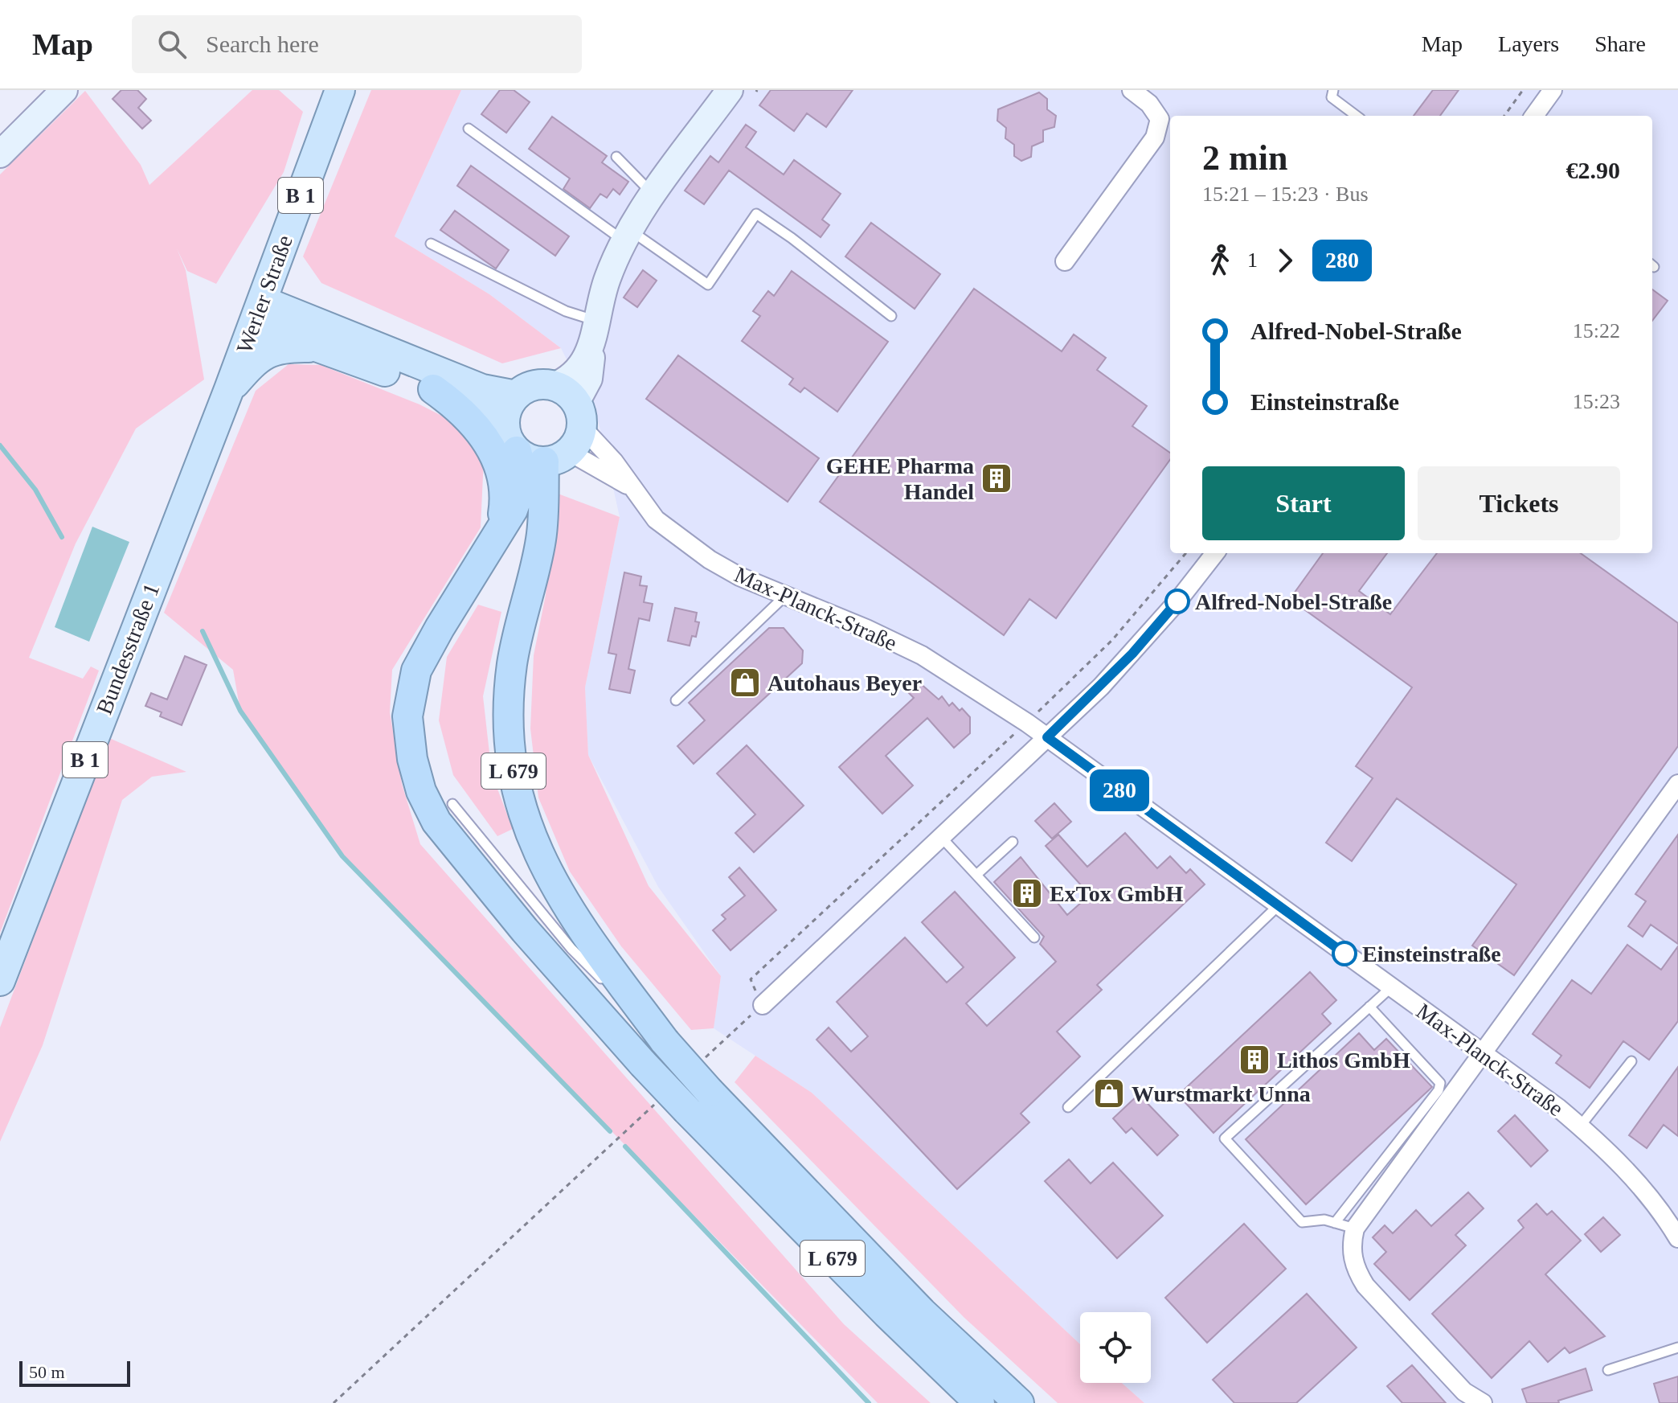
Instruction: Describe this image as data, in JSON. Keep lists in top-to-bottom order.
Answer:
{
  "streets": {
    "highway": ["L 679"],
    "main road": ["B 1", "Werler Straße", "Bundesstraße 1"],
    "street": ["Max-Planck-Straße"]
  },
  "crossings": [
    ["B 1", "Werler Straße"],
    ["B 1", "Bundesstraße 1"],
    ["B 1", "L 679"],
    ["Werler Straße", "Bundesstraße 1"],
    ["Werler Straße", "L 679"],
    ["Max-Planck-Straße", "L 679"]
  ],
  "places": {
    "building": ["GEHE Pharma Handel", "ExTox GmbH", "Lithos GmbH"],
    "other": ["Alfred-Nobel-Straße", "Einsteinstraße"],
    "shop": ["Autohaus Beyer", "Wurstmarkt Unna"]
  },
  "lines": ["bus line 280"],
  "scale_bar": "50 m",
  "page": {
    "header": "Map",
    "search": "Search here",
    "nav": ["Map", "Layers", "Share"],
    "on_map": "280",
    "heading": ["2 min", "15:21 – 15:23 · Bus", "€2.90"],
    "legs": ["1", "280"],
    "list": [
      {
        "name": "Alfred-Nobel-Straße",
        "value": "15:22"
      },
      {
        "name": "Einsteinstraße",
        "value": "15:23"
      }
    ],
    "buttons": ["Start", "Tickets"],
    "scale": "50 m"
  }
}
